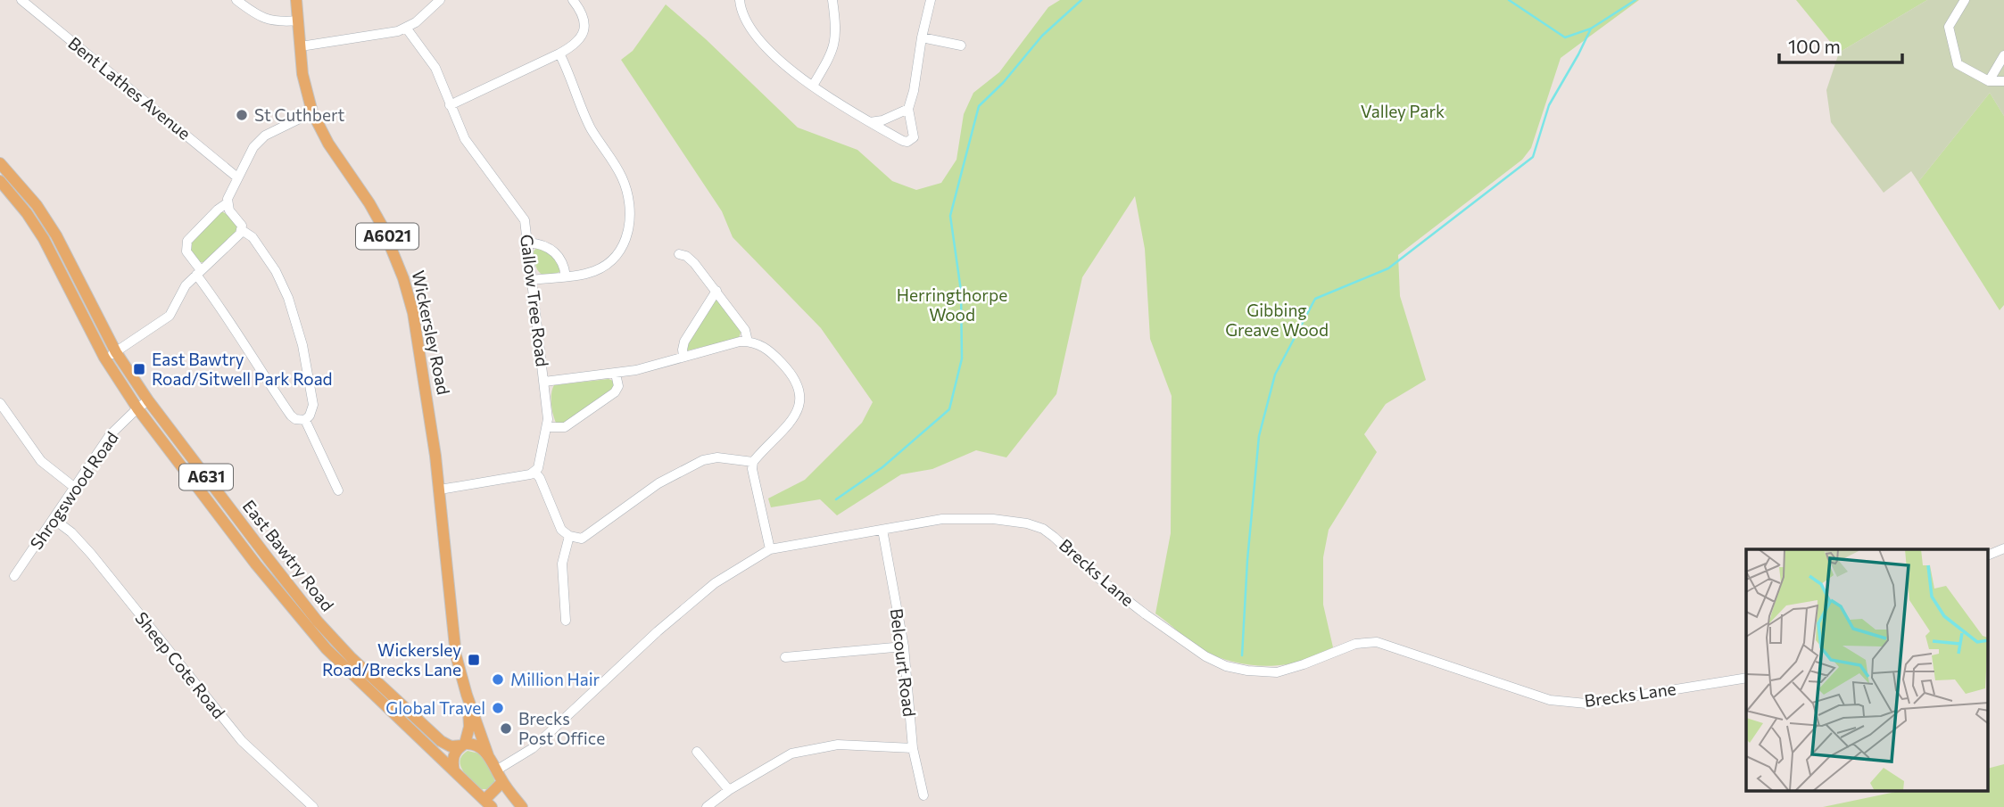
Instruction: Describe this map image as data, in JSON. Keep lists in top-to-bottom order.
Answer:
{
  "streets": {
    "main road": [
      "A6021",
      "Wickersley Road",
      "A631",
      "East Bawtry Road"
    ],
    "street": [
      "Bent Lathes Avenue",
      "Gallow Tree Road",
      "Shrogswood Road",
      "Brecks Lane",
      "Belcourt Road",
      "Sheep Cote Road"
    ]
  },
  "crossings": [
    ["Wickersley Road", "A631"],
    ["Wickersley Road", "East Bawtry Road"],
    ["Wickersley Road", "Brecks Lane"],
    ["A631", "East Bawtry Road"],
    ["Shrogswood Road", "East Bawtry Road"],
    ["Shrogswood Road", "Sheep Cote Road"],
    ["Brecks Lane", "Belcourt Road"]
  ],
  "parks": ["Valley Park", "Herringthorpe Wood", "Gibbing Greave Wood"],
  "places": {
    "other": [
      "St Cuthbert",
      "Million Hair",
      "Global Travel",
      "Brecks Post Office"
    ],
    "transit": ["East Bawtry Road/Sitwell Park Road", "Wickersley Road/Brecks Lane"]
  },
  "scale_bar": "100 m"
}
